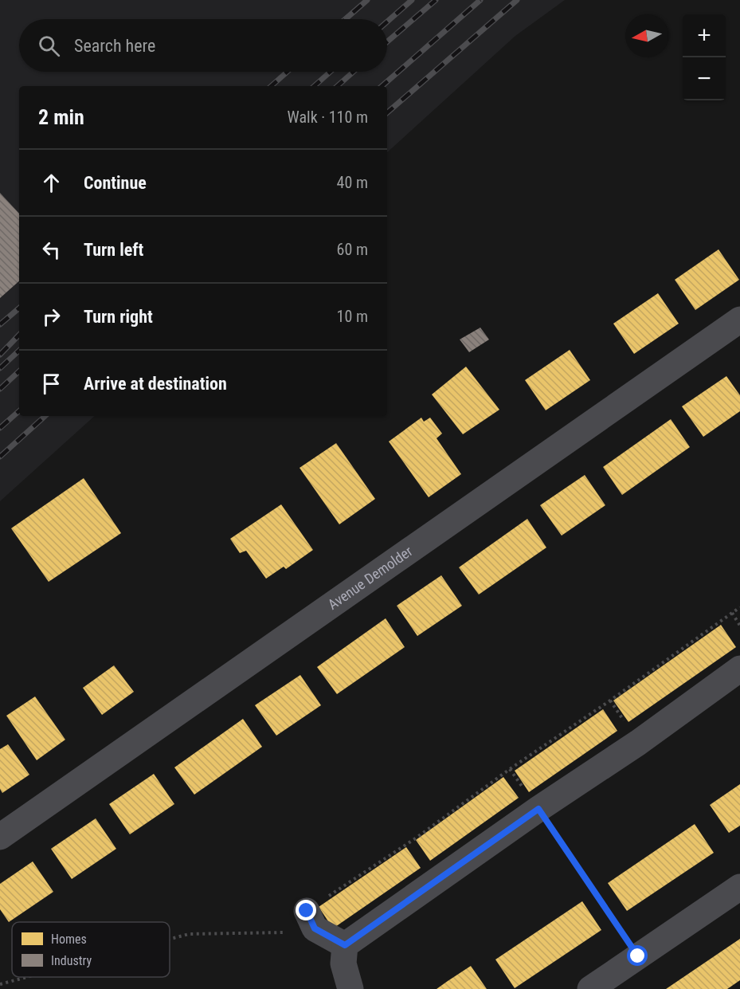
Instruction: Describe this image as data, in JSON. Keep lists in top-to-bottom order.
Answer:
{
  "streets": {
    "street": ["Avenue Demolder"]
  },
  "legend": ["Homes", "Industry"],
  "north": "left",
  "page": {
    "map_buttons": ["+", "−"],
    "search": "Search here",
    "heading": ["2 min", "Walk · 110 m"],
    "list": [
      ["Continue", "40 m"],
      ["Turn left", "60 m"],
      ["Turn right", "10 m"],
      "Arrive at destination"
    ]
  }
}
